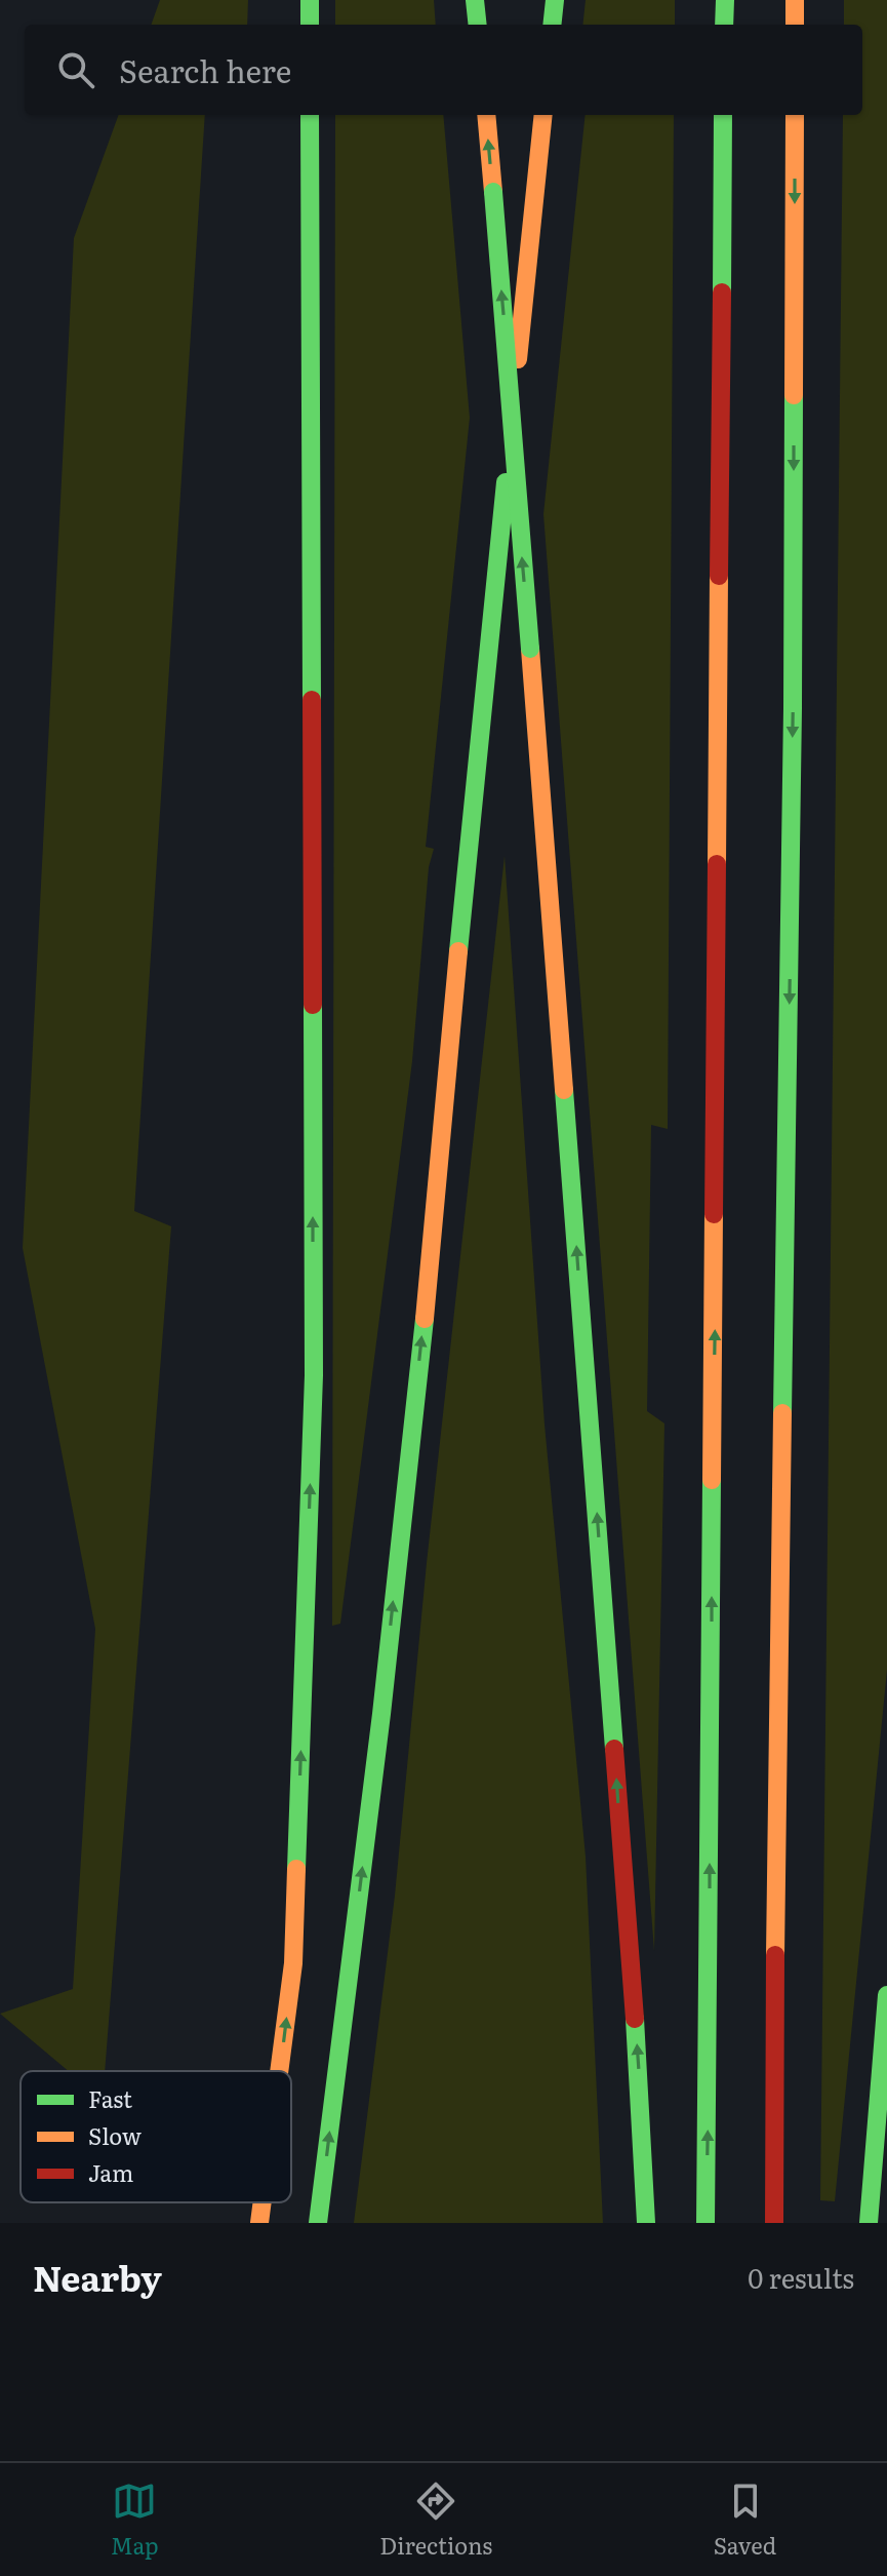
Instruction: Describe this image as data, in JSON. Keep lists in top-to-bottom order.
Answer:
{
  "legend": ["Fast", "Slow", "Jam"],
  "page": {
    "search": "Search here",
    "heading": ["Nearby", "0 results"],
    "nav": ["Map", "Directions", "Saved"]
  }
}
